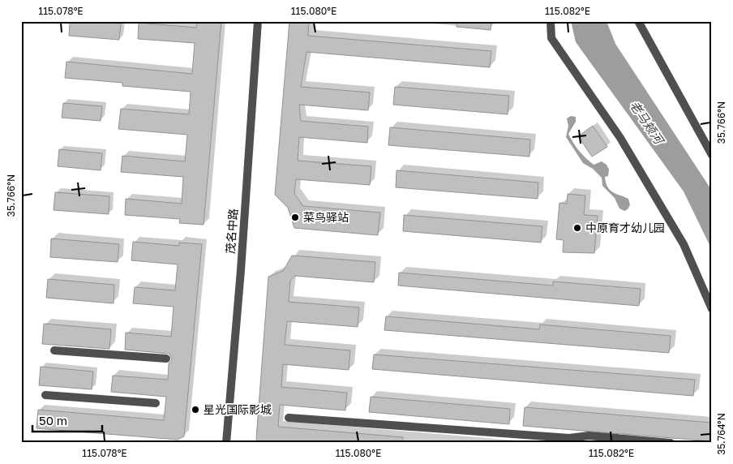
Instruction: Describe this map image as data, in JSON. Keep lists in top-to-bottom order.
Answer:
{
  "streets": {
    "street": ["茂名中路"]
  },
  "water": ["老马颊河"],
  "places": ["菜鸟驿站", "中原育才幼儿园", "星光国际影城"],
  "scale_bar": "50 m",
  "coordinates": [
    "115.078°E",
    "115.080°E",
    "115.082°E",
    "35.766°N",
    "35.764°N"
  ]
}
